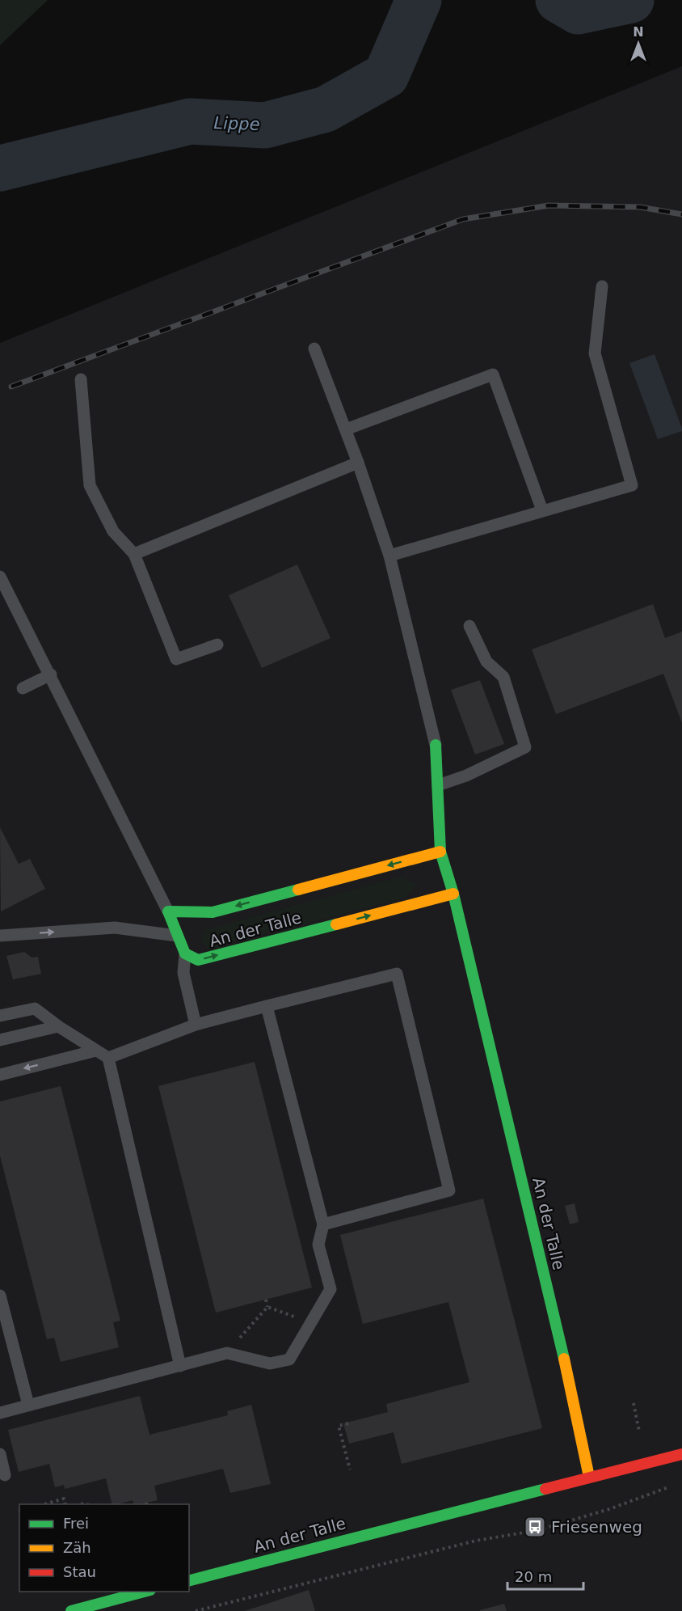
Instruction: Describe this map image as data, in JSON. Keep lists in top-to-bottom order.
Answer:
{
  "streets": {
    "street": ["An der Talle"]
  },
  "water": ["Lippe"],
  "places": {
    "bus stop": ["Friesenweg"]
  },
  "legend": ["Frei", "Zäh", "Stau"],
  "scale_bar": "20 m",
  "north": "top"
}
